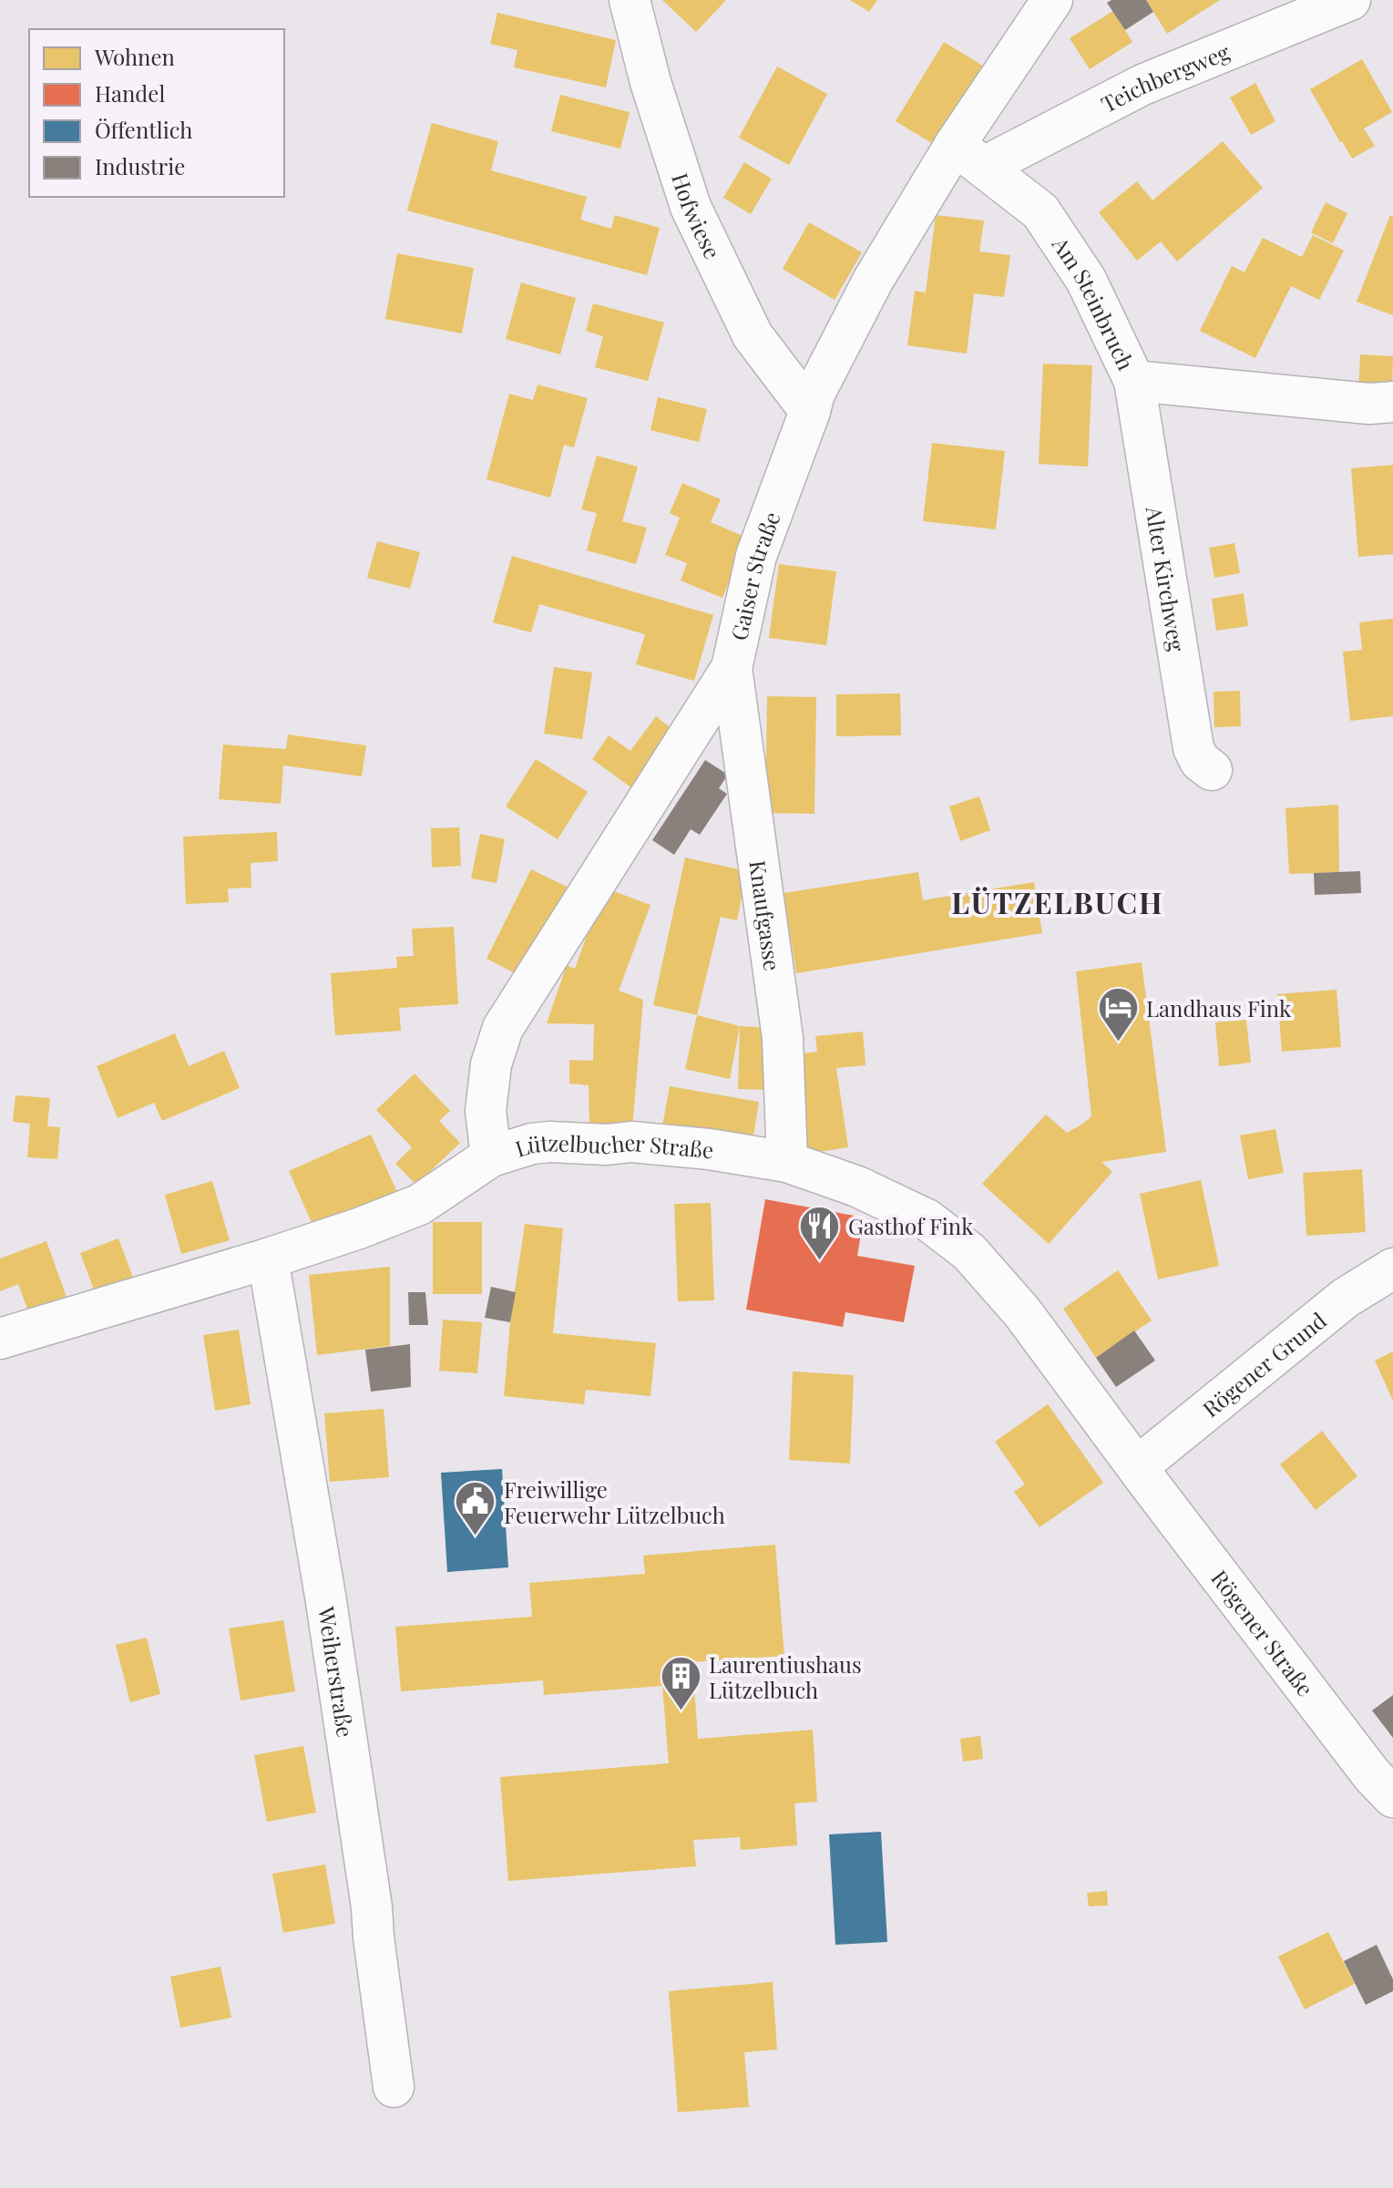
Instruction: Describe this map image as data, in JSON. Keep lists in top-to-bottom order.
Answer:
{
  "streets": {
    "street": [
      "Teichbergweg",
      "Hofwiese",
      "Am Steinbruch",
      "Gaiser Straße",
      "Alter Kirchweg",
      "Knaufgasse",
      "Lützelbucher Straße",
      "Rögener Grund",
      "Rögener Straße",
      "Weiherstraße"
    ]
  },
  "crossings": [
    ["Teichbergweg", "Am Steinbruch"],
    ["Teichbergweg", "Gaiser Straße"],
    ["Hofwiese", "Gaiser Straße"],
    ["Am Steinbruch", "Gaiser Straße"],
    ["Am Steinbruch", "Alter Kirchweg"],
    ["Gaiser Straße", "Knaufgasse"],
    ["Gaiser Straße", "Lützelbucher Straße"],
    ["Knaufgasse", "Lützelbucher Straße"],
    ["Lützelbucher Straße", "Rögener Grund"],
    ["Lützelbucher Straße", "Rögener Straße"],
    ["Lützelbucher Straße", "Weiherstraße"],
    ["Rögener Grund", "Rögener Straße"]
  ],
  "districts": ["LÜTZELBUCH"],
  "places": {
    "hotel": ["Landhaus Fink"],
    "restaurant": ["Gasthof Fink"],
    "public building": ["Freiwillige Feuerwehr Lützelbuch"],
    "building": ["Laurentiushaus Lützelbuch"]
  },
  "legend": [
    "Wohnen",
    "Handel",
    "Öffentlich",
    "Industrie"
  ]
}
